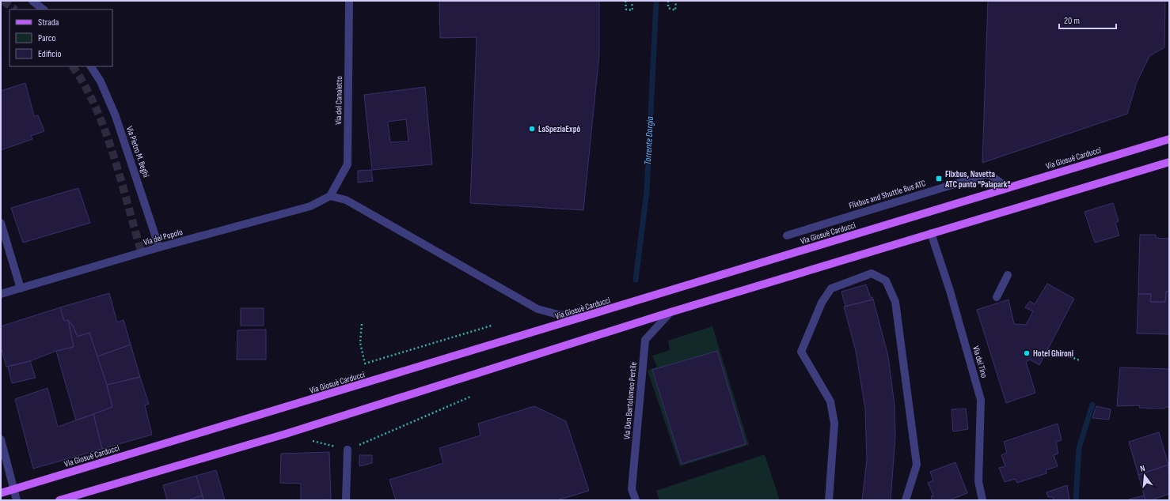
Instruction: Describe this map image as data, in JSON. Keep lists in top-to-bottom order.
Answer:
{
  "streets": {
    "main road": ["Via Giosuè Carducci"],
    "street": [
      "Via del Canaletto",
      "Via Pietro M. Beghi",
      "Flixbus and Shuttle Bus ATC",
      "Via del Popolo",
      "Via del Tino",
      "Via Don Bartolomeo Pertile"
    ]
  },
  "crossings": [
    ["Via del Canaletto", "Via del Popolo"],
    ["Via Pietro M. Beghi", "Via del Popolo"],
    ["Via Giosuè Carducci", "Flixbus and Shuttle Bus ATC"]
  ],
  "water": ["Torrente Dorgia"],
  "places": {
    "other": ["LaSpeziaExpò", "Hotel Ghironi"],
    "transit": ["Flixbus, Navetta ATC punto \"Palapark\""]
  },
  "legend": ["Strada", "Parco", "Edificio"],
  "scale_bar": "20 m",
  "north": "top"
}
